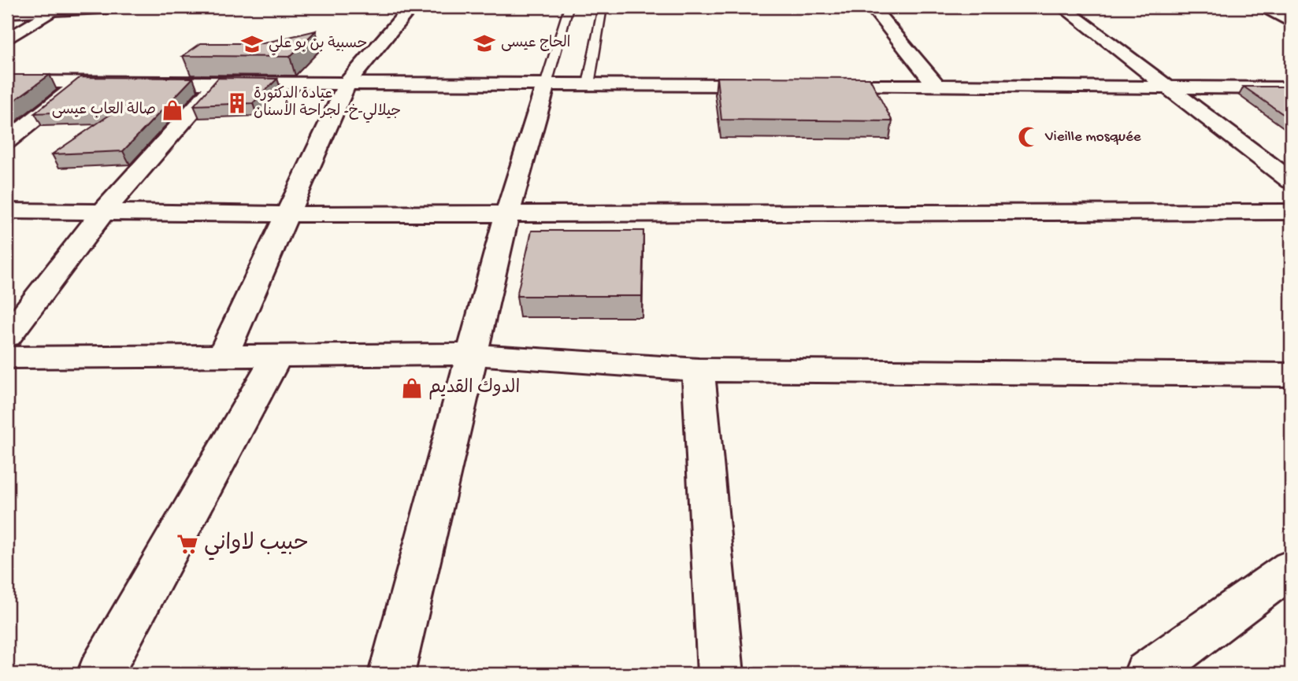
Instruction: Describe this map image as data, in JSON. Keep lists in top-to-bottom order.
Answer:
{
  "places": {
    "school or university": ["الحاج عيسى", "حسبية بن بو علي"],
    "building": ["عيادة الدكتورة جيلالي-خ- لجراحة الأسنان"],
    "shop": ["صالة العاب عيسى", "الدوك القديم"],
    "mosque": ["Vieille mosquée"],
    "supermarket": ["حبيب لاواني"]
  }
}
